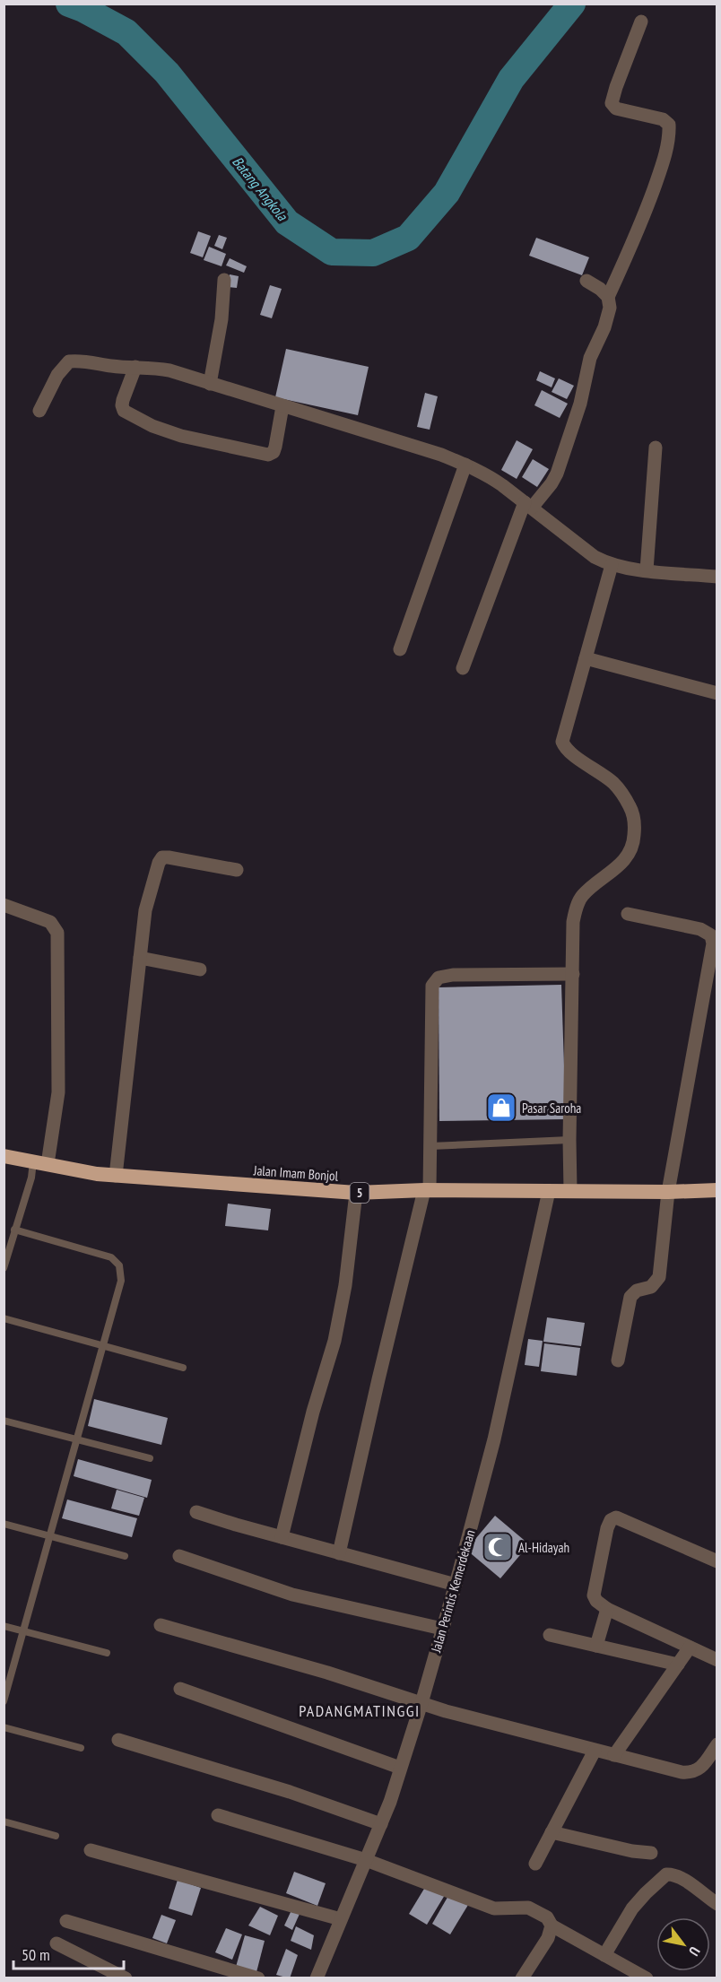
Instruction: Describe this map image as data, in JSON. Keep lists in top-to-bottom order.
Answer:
{
  "streets": {
    "highway": ["Jalan Imam Bonjol", "5"],
    "street": ["Jalan Perintis Kemerdekaan"]
  },
  "crossings": [
    ["Jalan Imam Bonjol", "Jalan Perintis Kemerdekaan"]
  ],
  "districts": ["PADANGMATINGGI"],
  "water": ["Batang Angkola"],
  "places": {
    "shop": ["Pasar Saroha"],
    "mosque": ["Al-Hidayah"]
  },
  "scale_bar": "50 m",
  "north": "bottom right"
}
